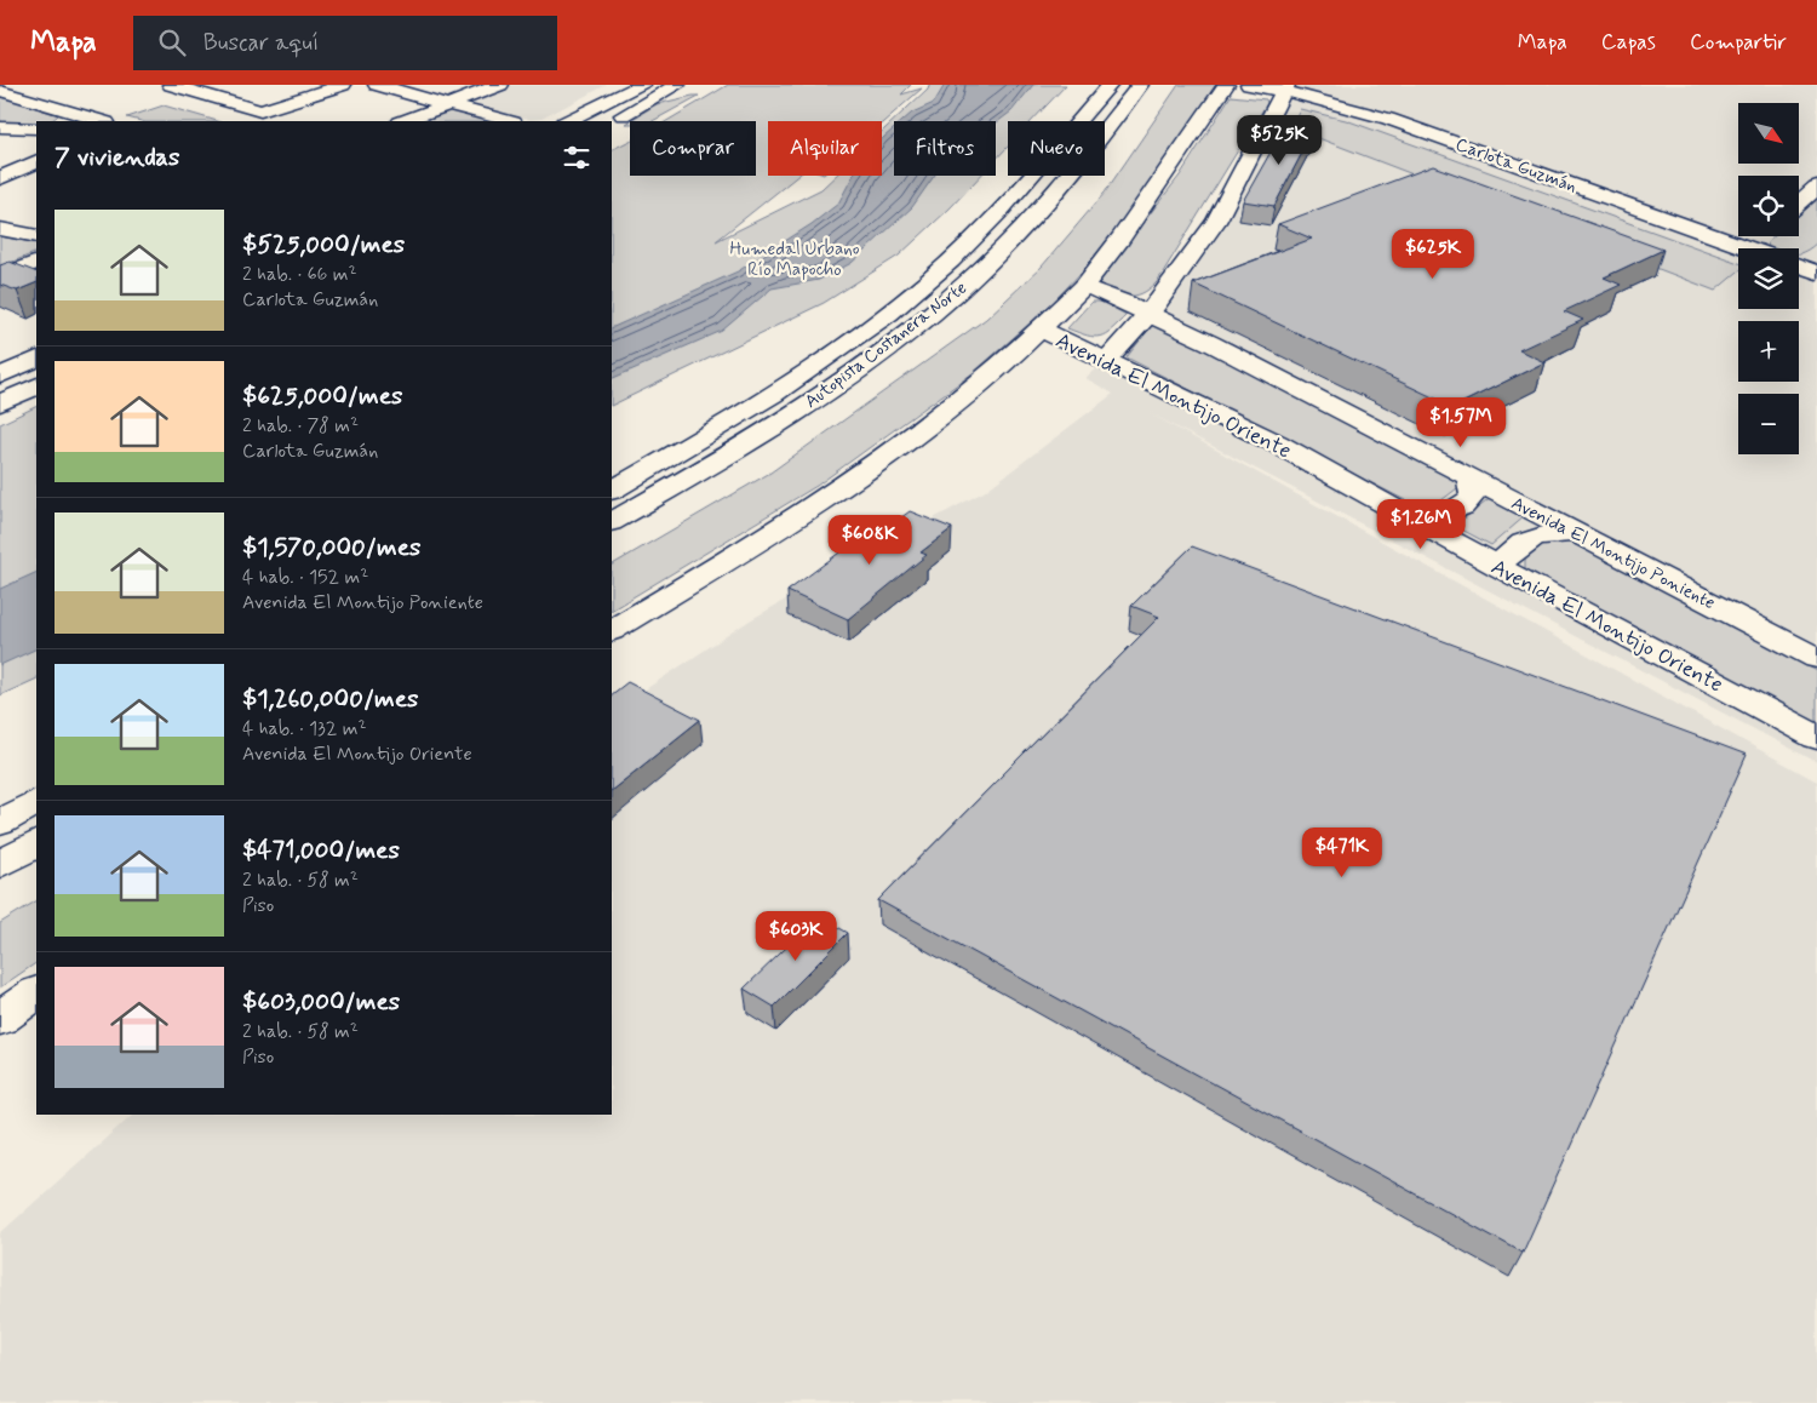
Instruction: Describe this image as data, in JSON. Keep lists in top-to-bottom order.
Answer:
{
  "streets": {
    "main road": [
      "Carlota Guzmán",
      "Autopista Costanera Norte",
      "Avenida El Montijo Oriente",
      "Avenida El Montijo Poniente"
    ]
  },
  "parks": ["Humedal Urbano Río Mapocho"],
  "north": "bottom right",
  "page": {
    "header": "Mapa",
    "search": "Buscar aquí",
    "nav": ["Mapa", "Capas", "Compartir"],
    "map_buttons": ["+", "−"],
    "price": [
      "$525K",
      "$625K",
      "$1.57M",
      "$1.26M",
      "$608K",
      "$471K",
      "$603K"
    ],
    "chip": [
      "Comprar",
      "Alquilar",
      "Filtros",
      "Nuevo"
    ],
    "heading": "7 viviendas",
    "list": [
      {
        "name": "$525,000/mes",
        "note": "2 hab. · 66 m² · Carlota Guzmán"
      },
      {
        "name": "$625,000/mes",
        "note": "2 hab. · 78 m² · Carlota Guzmán"
      },
      {
        "name": "$1,570,000/mes",
        "note": "4 hab. · 152 m² · Avenida El Montijo Poniente"
      },
      {
        "name": "$1,260,000/mes",
        "note": "4 hab. · 132 m² · Avenida El Montijo Oriente"
      },
      {
        "name": "$471,000/mes",
        "note": "2 hab. · 58 m² · Piso"
      },
      {
        "name": "$603,000/mes",
        "note": "2 hab. · 58 m² · Piso"
      }
    ]
  }
}
